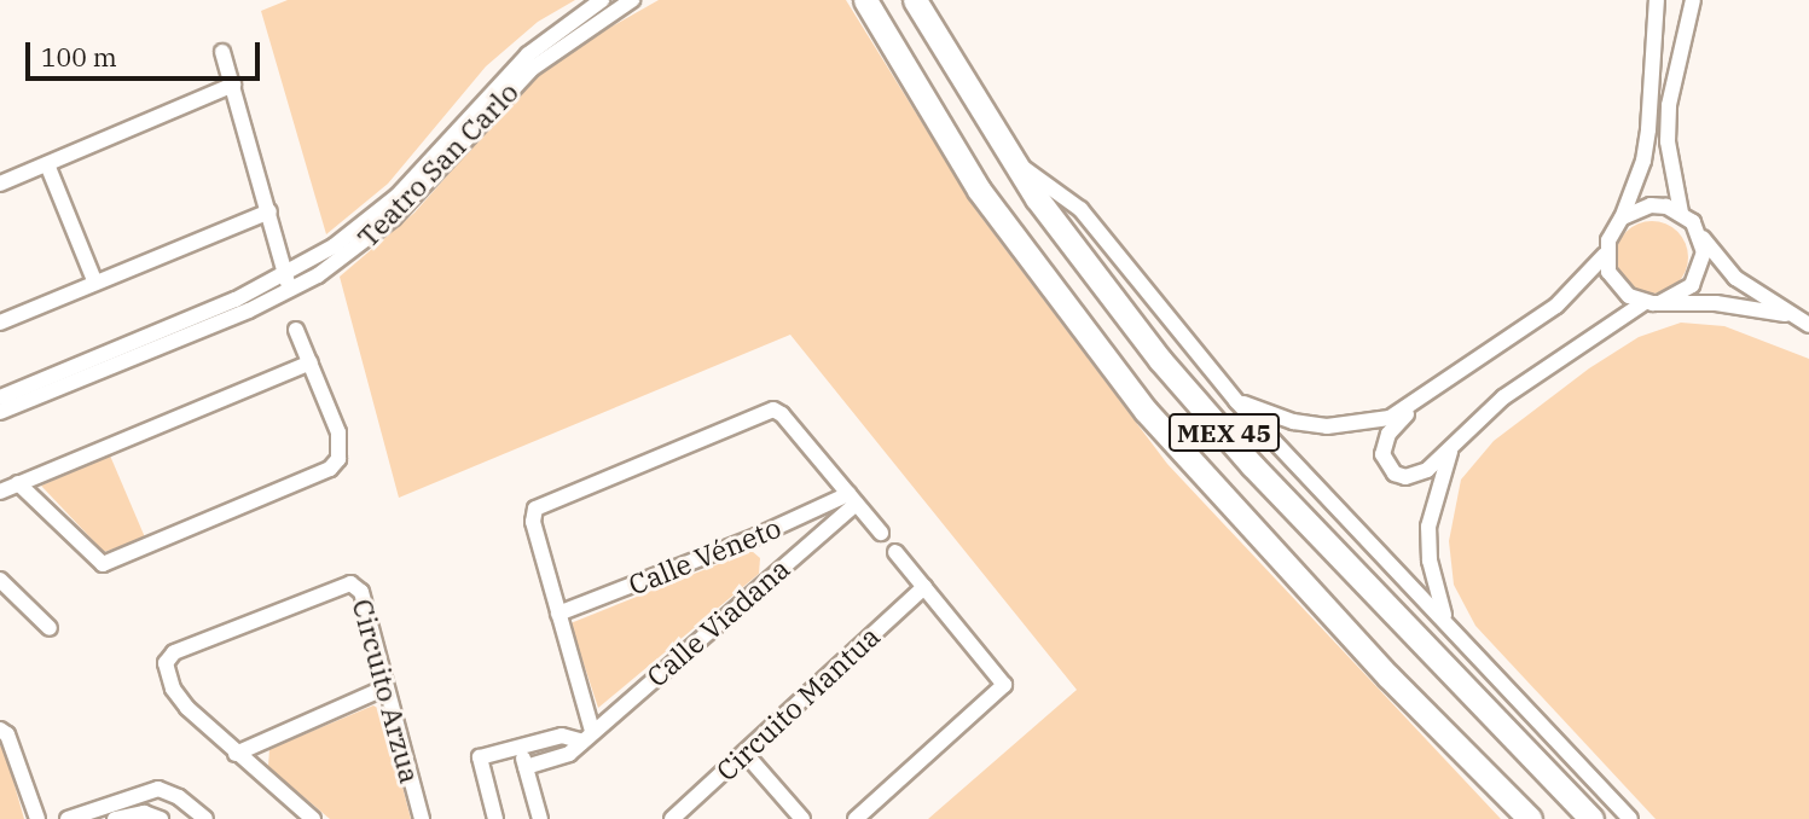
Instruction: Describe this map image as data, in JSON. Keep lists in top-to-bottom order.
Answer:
{
  "streets": {
    "main road": ["MEX 45"],
    "street": [
      "Teatro San Carlo",
      "Calle Véneto",
      "Calle Viadana",
      "Circuito Arzua",
      "Circuito Mantua"
    ]
  },
  "crossings": [
    ["Calle Véneto", "Calle Viadana"]
  ],
  "scale_bar": "100 m"
}
